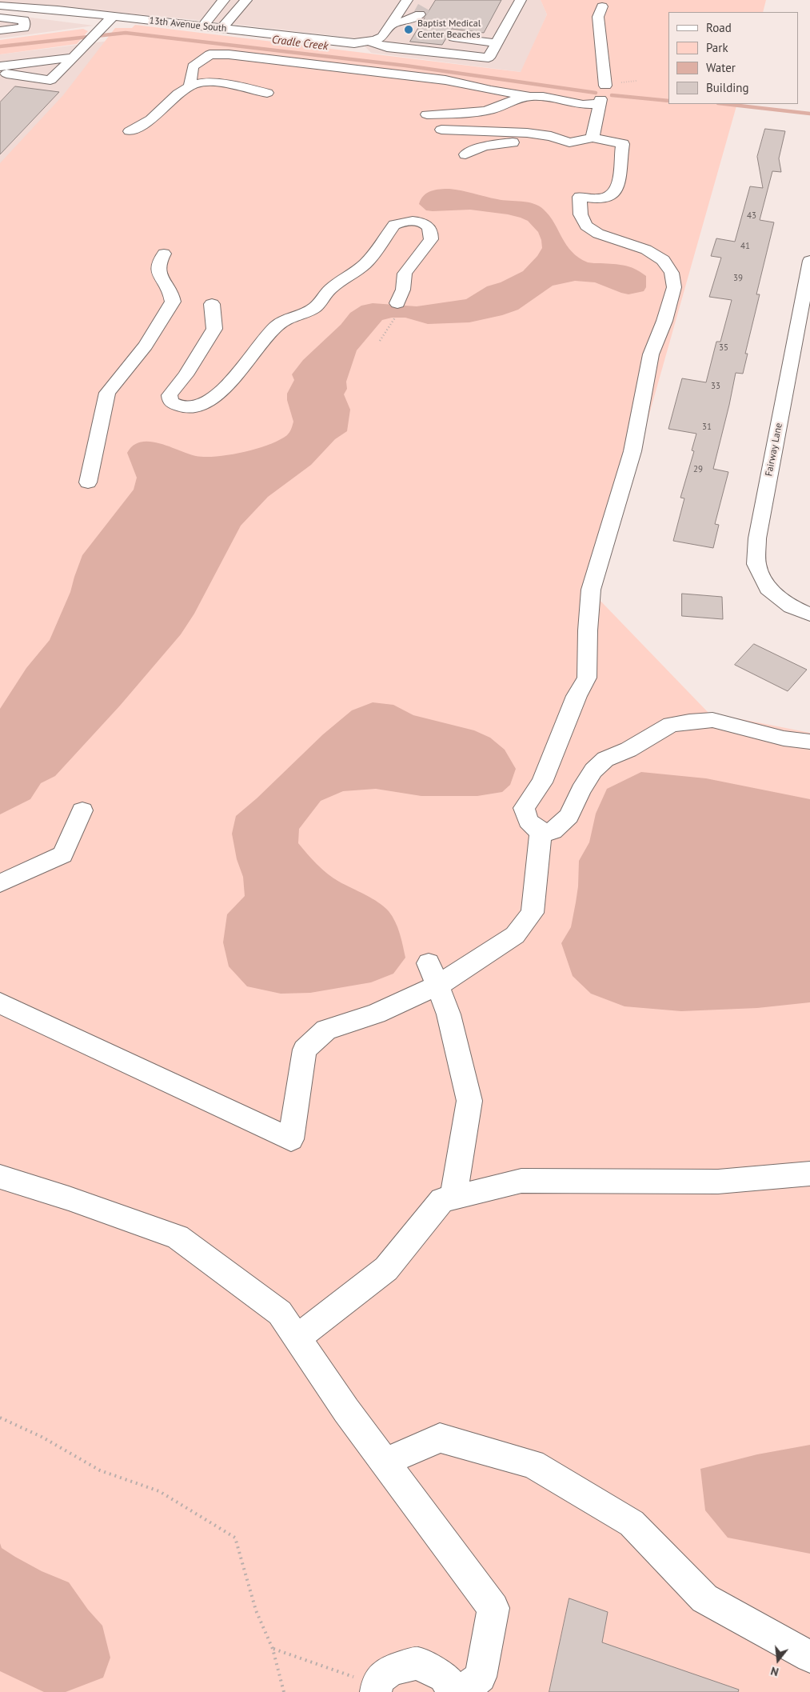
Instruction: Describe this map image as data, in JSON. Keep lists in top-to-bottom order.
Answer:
{
  "streets": {
    "street": ["13th Avenue South", "Fairway Lane"]
  },
  "water": ["Cradle Creek"],
  "places": ["Baptist Medical Center Beaches"],
  "house_numbers": [
    "43",
    "41",
    "39",
    "35",
    "33",
    "31",
    "29"
  ],
  "legend": [
    "Road",
    "Park",
    "Water",
    "Building"
  ],
  "north": "bottom"
}
